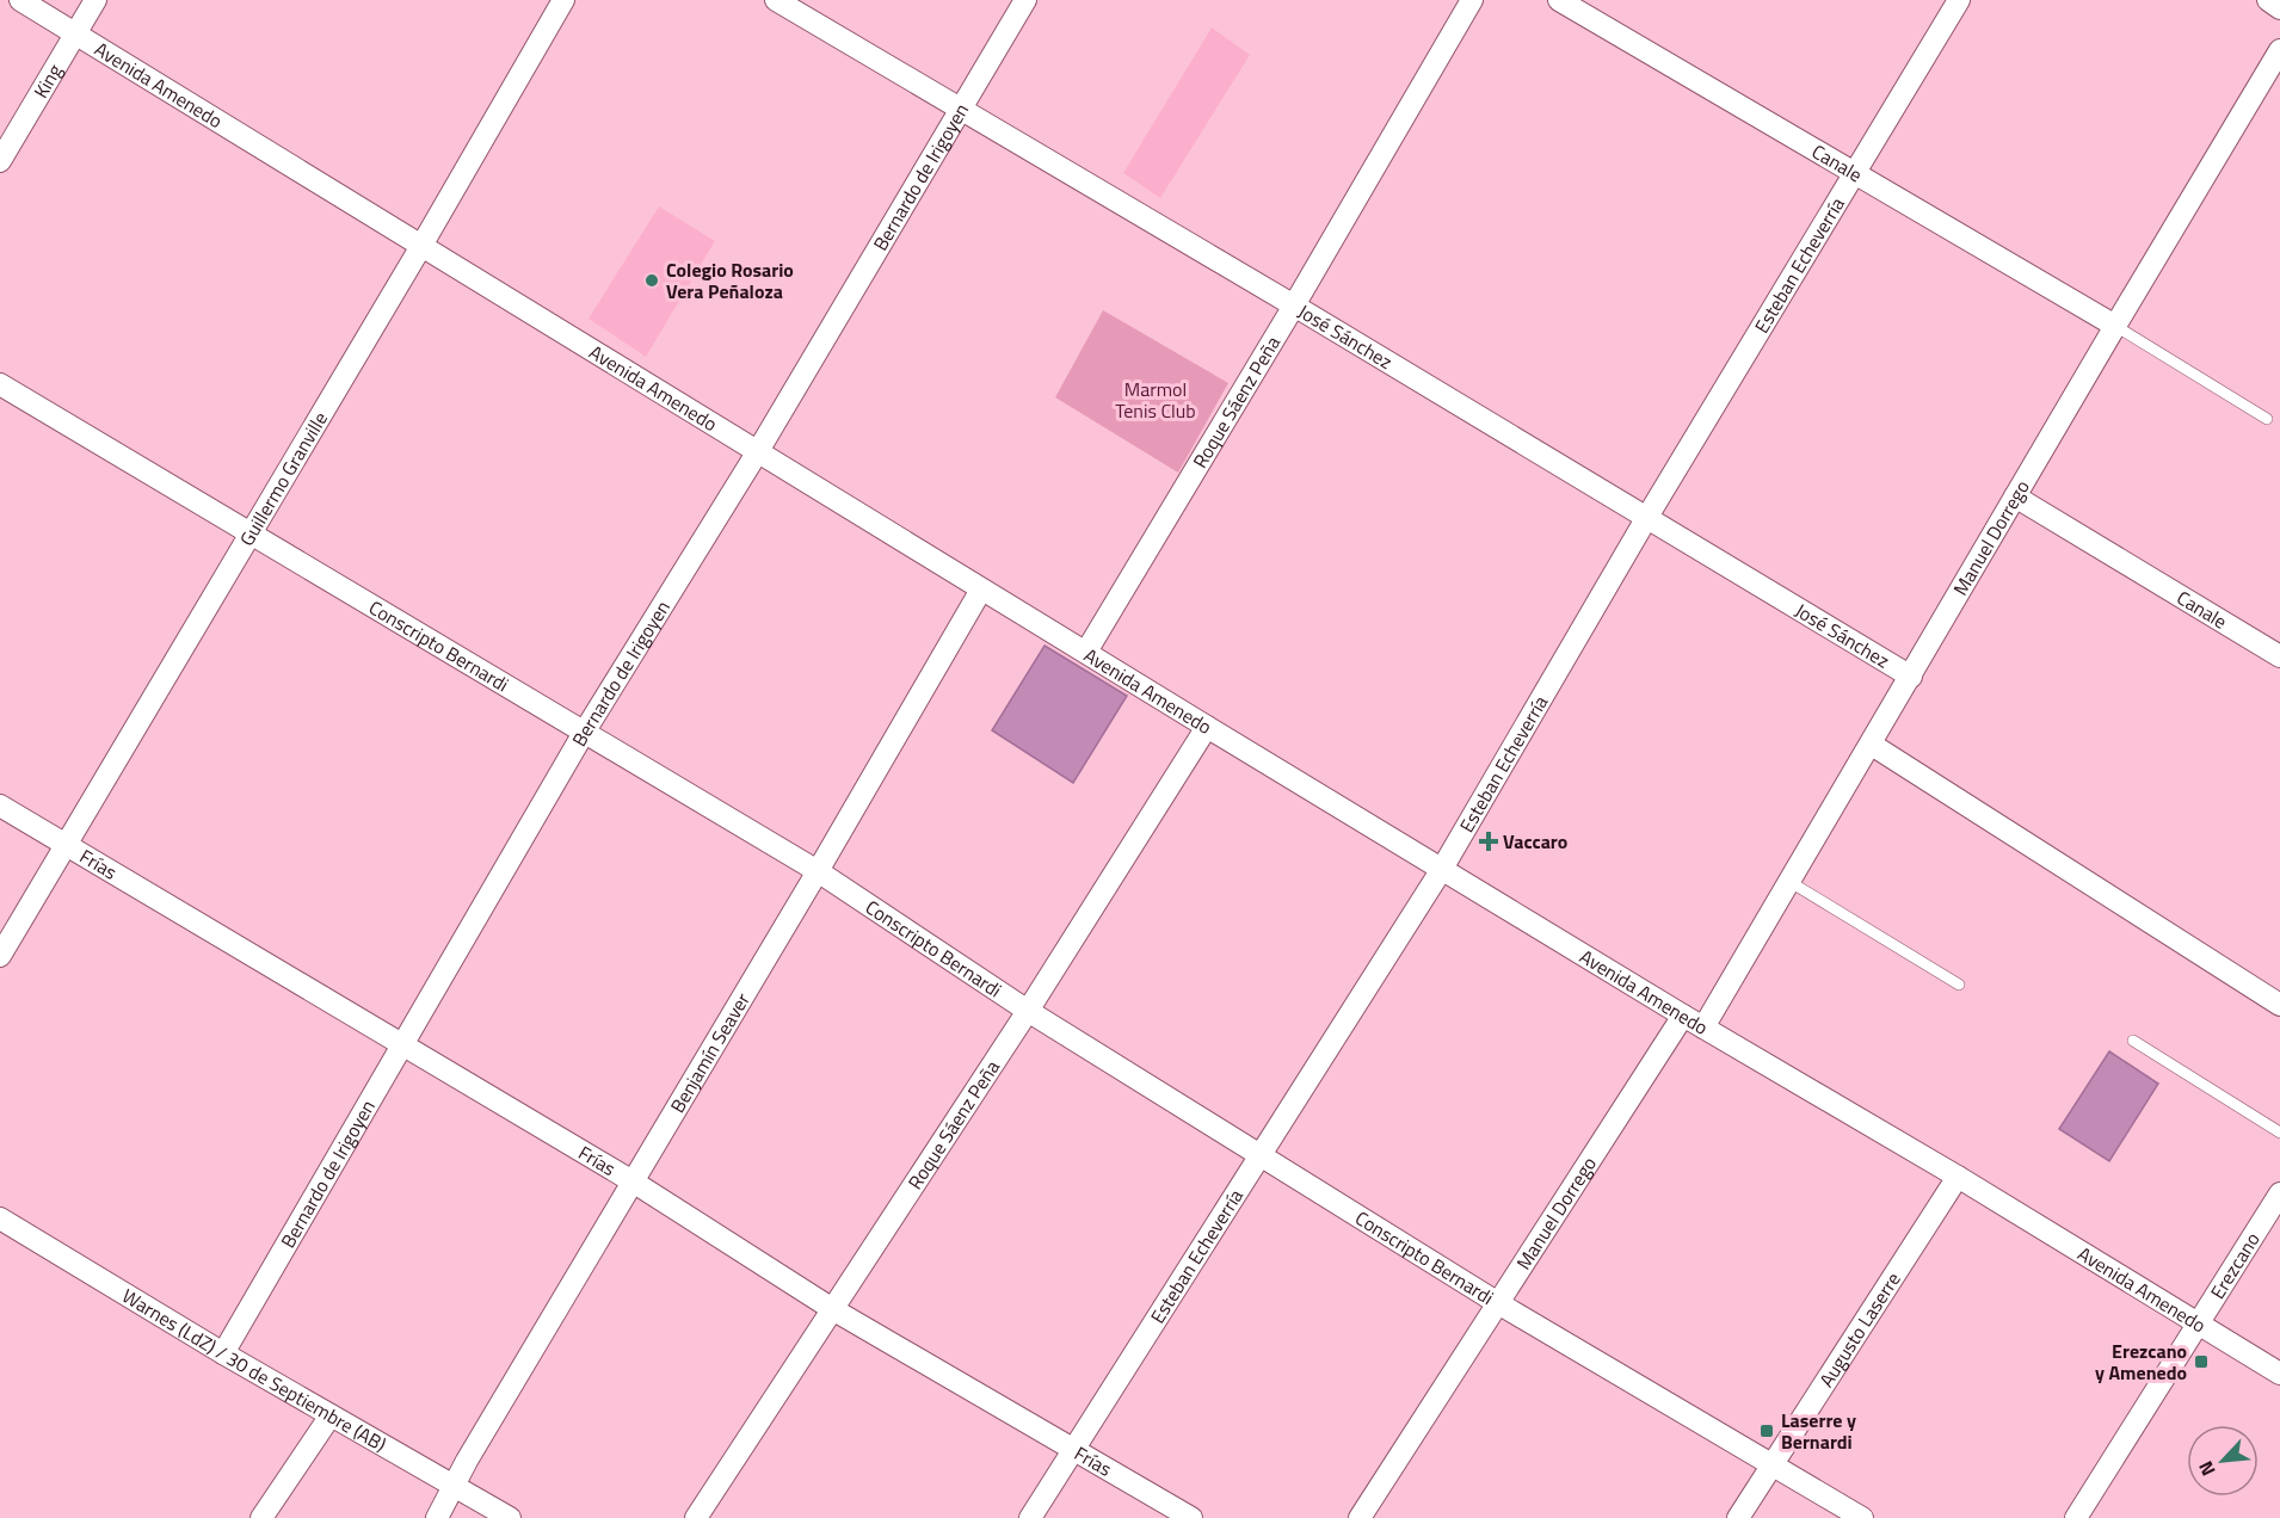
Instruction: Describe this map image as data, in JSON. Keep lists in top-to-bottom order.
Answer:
{
  "streets": {
    "street": [
      "King",
      "Avenida Amenedo",
      "Canale",
      "Bernardo de Irigoyen",
      "Esteban Echeverría",
      "José Sánchez",
      "Roque Sáenz Peña",
      "Guillermo Granville",
      "Manuel Dorrego",
      "Conscripto Bernardi",
      "Frías",
      "Benjamín Seaver",
      "Erezcano",
      "Augusto Laserre",
      "Warnes (LdZ) / 30 de Septiembre (AB)"
    ]
  },
  "crossings": [
    ["King", "Avenida Amenedo"],
    ["Avenida Amenedo", "Bernardo de Irigoyen"],
    ["Avenida Amenedo", "Esteban Echeverría"],
    ["Avenida Amenedo", "Roque Sáenz Peña"],
    ["Avenida Amenedo", "Guillermo Granville"],
    ["Avenida Amenedo", "Manuel Dorrego"],
    ["Avenida Amenedo", "Benjamín Seaver"],
    ["Avenida Amenedo", "Erezcano"],
    ["Avenida Amenedo", "Augusto Laserre"],
    ["Canale", "Esteban Echeverría"],
    ["Canale", "Manuel Dorrego"],
    ["Bernardo de Irigoyen", "José Sánchez"],
    ["Bernardo de Irigoyen", "Conscripto Bernardi"],
    ["Bernardo de Irigoyen", "Frías"],
    ["Bernardo de Irigoyen", "Warnes (LdZ) / 30 de Septiembre (AB)"],
    ["Esteban Echeverría", "José Sánchez"],
    ["Esteban Echeverría", "Conscripto Bernardi"],
    ["Esteban Echeverría", "Frías"],
    ["José Sánchez", "Roque Sáenz Peña"],
    ["José Sánchez", "Manuel Dorrego"],
    ["Roque Sáenz Peña", "Conscripto Bernardi"],
    ["Roque Sáenz Peña", "Frías"],
    ["Guillermo Granville", "Conscripto Bernardi"],
    ["Guillermo Granville", "Frías"],
    ["Manuel Dorrego", "Conscripto Bernardi"],
    ["Conscripto Bernardi", "Benjamín Seaver"],
    ["Conscripto Bernardi", "Augusto Laserre"],
    ["Frías", "Benjamín Seaver"],
    ["Benjamín Seaver", "Warnes (LdZ) / 30 de Septiembre (AB)"]
  ],
  "parks": ["Marmol Tenis Club"],
  "places": {
    "other": ["Colegio Rosario Vera Peñaloza"],
    "health": ["Vaccaro"],
    "transit": ["Erezcano y Amenedo", "Laserre y Bernardi"]
  },
  "north": "bottom left"
}
